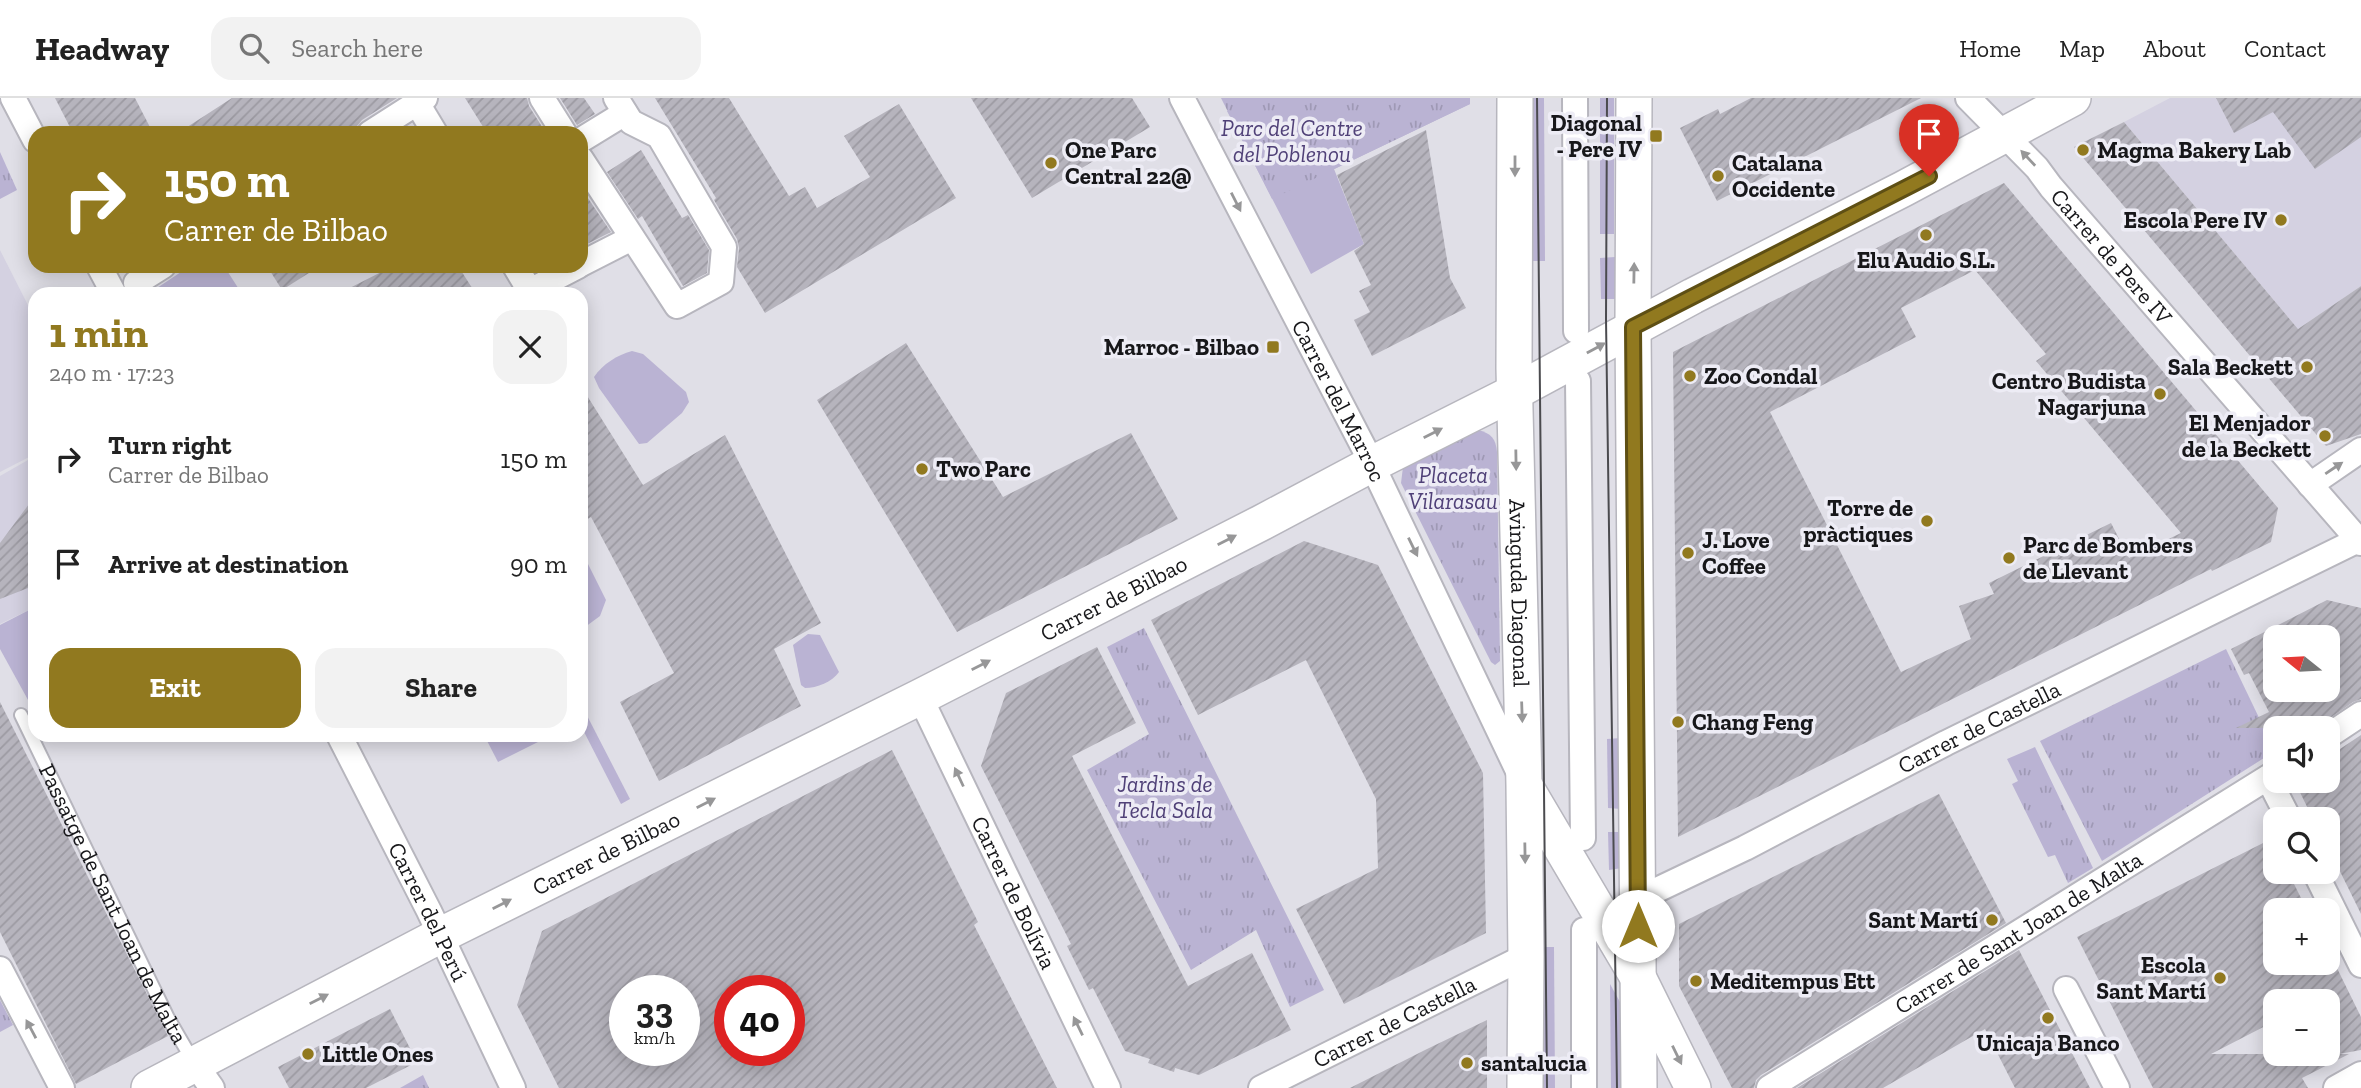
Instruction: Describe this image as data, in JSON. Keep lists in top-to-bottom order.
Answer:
{
  "streets": {
    "street": [
      "Carrer de Pere IV",
      "Carrer del Marroc",
      "Avinguda Diagonal",
      "Carrer de Bilbao",
      "Carrer de Castella",
      "Carrer de Bolívia",
      "Carrer del Perú",
      "Carrer de Sant Joan de Malta"
    ],
    "lane": ["Passatge de Sant Joan de Malta"]
  },
  "crossings": [
    ["Carrer de Pere IV", "Carrer de Bilbao"],
    ["Carrer de Pere IV", "Carrer de Castella"],
    ["Carrer del Marroc", "Avinguda Diagonal"],
    ["Carrer del Marroc", "Carrer de Bilbao"],
    ["Avinguda Diagonal", "Carrer de Bilbao"],
    ["Avinguda Diagonal", "Carrer de Castella"],
    ["Carrer de Bilbao", "Carrer de Bolívia"],
    ["Carrer de Bilbao", "Passatge de Sant Joan de Malta"],
    ["Carrer de Bilbao", "Carrer del Perú"]
  ],
  "one_way": ["Carrer de Pere IV", "Carrer de Bilbao", "Carrer de Bolívia"],
  "parks": ["Parc del Centre del Poblenou", "Placeta Vilarasau", "Jardins de Tecla Sala"],
  "places": {
    "transit": ["Diagonal - Pere IV", "Marroc - Bilbao"],
    "other": [
      "Magma Bakery Lab",
      "One Parc Central 22@",
      "Catalana Occidente",
      "Escola Pere IV",
      "Elu Audio S.L.",
      "Sala Beckett",
      "Zoo Condal",
      "Centro Budista Nagarjuna",
      "El Menjador de la Beckett",
      "Two Parc",
      "Torre de pràctiques",
      "J. Love Coffee",
      "Parc de Bombers de Llevant",
      "Chang Feng",
      "Sant Martí",
      "Escola Sant Martí",
      "Meditempus Ett",
      "Unicaja Banco",
      "Little Ones",
      "santalucia"
    ]
  },
  "north": "left",
  "page": {
    "header": "Headway",
    "search": "Search here",
    "nav": [
      "Home",
      "Map",
      "About",
      "Contact"
    ],
    "turn": ["150 m", "Carrer de Bilbao"],
    "heading": ["1 min", "240 m · 17:23"],
    "list": [
      {
        "name": "Turn right",
        "note": "Carrer de Bilbao",
        "value": "150 m"
      },
      {
        "name": "Arrive at destination",
        "value": "90 m"
      }
    ],
    "map_buttons": ["+", "−"],
    "buttons": ["Exit", "Share"],
    "speed": "33 km/h",
    "limit": "40"
  }
}
